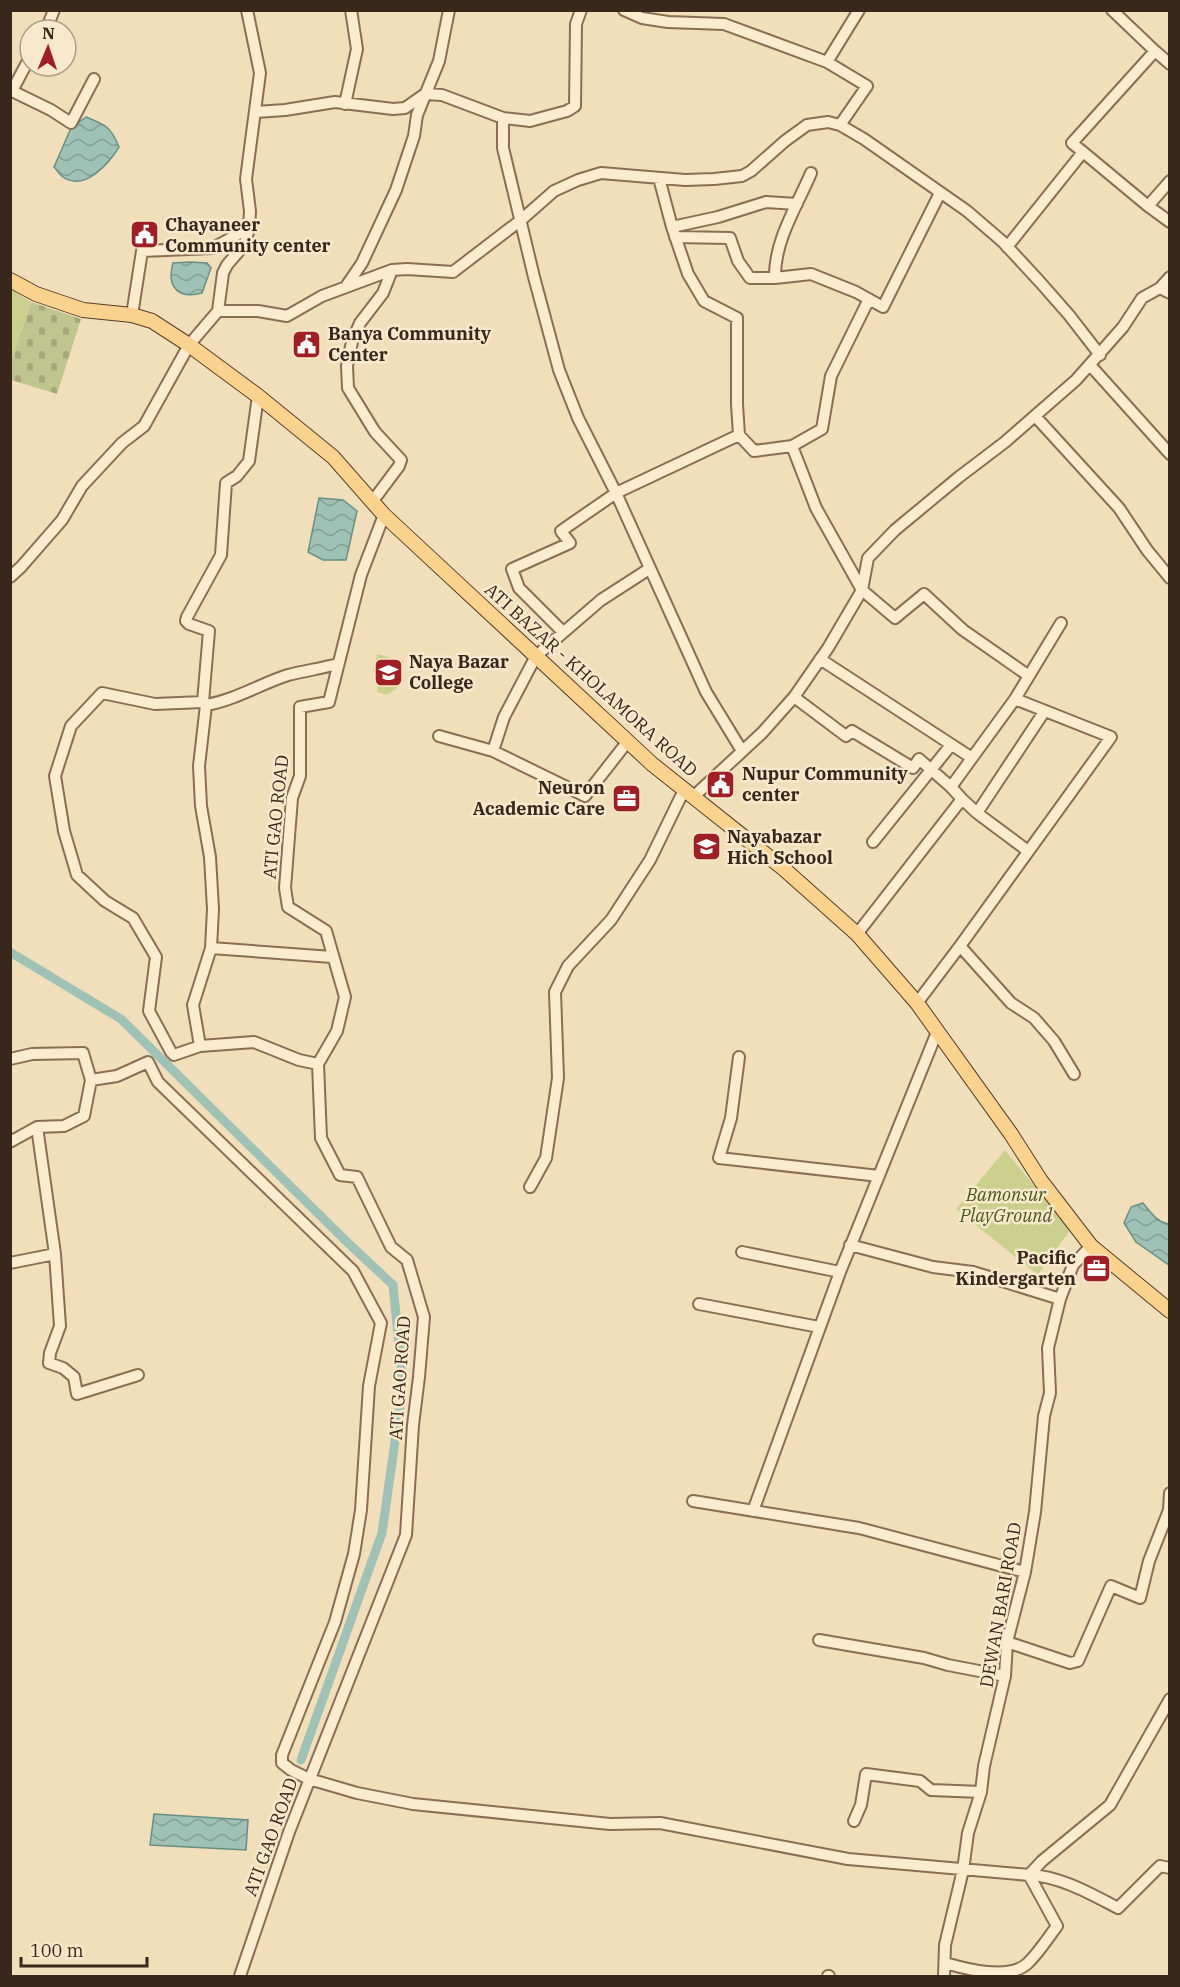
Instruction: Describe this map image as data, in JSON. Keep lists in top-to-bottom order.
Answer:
{
  "streets": {
    "main road": ["ATI BAZAR - KHOLAMORA ROAD"],
    "street": ["ATI GAO ROAD", "DEWAN BARI ROAD"]
  },
  "crossings": [
    ["ATI BAZAR - KHOLAMORA ROAD", "DEWAN BARI ROAD"]
  ],
  "parks": ["Bamonsur PlayGround"],
  "places": {
    "public building": ["Chayaneer Community center", "Banya Community Center", "Nupur Community center"],
    "school or university": ["Naya Bazar College", "Nayabazar Hich School"],
    "office": ["Neuron Academic Care", "Pacific Kindergarten"]
  },
  "scale_bar": "100 m",
  "north": "top"
}
